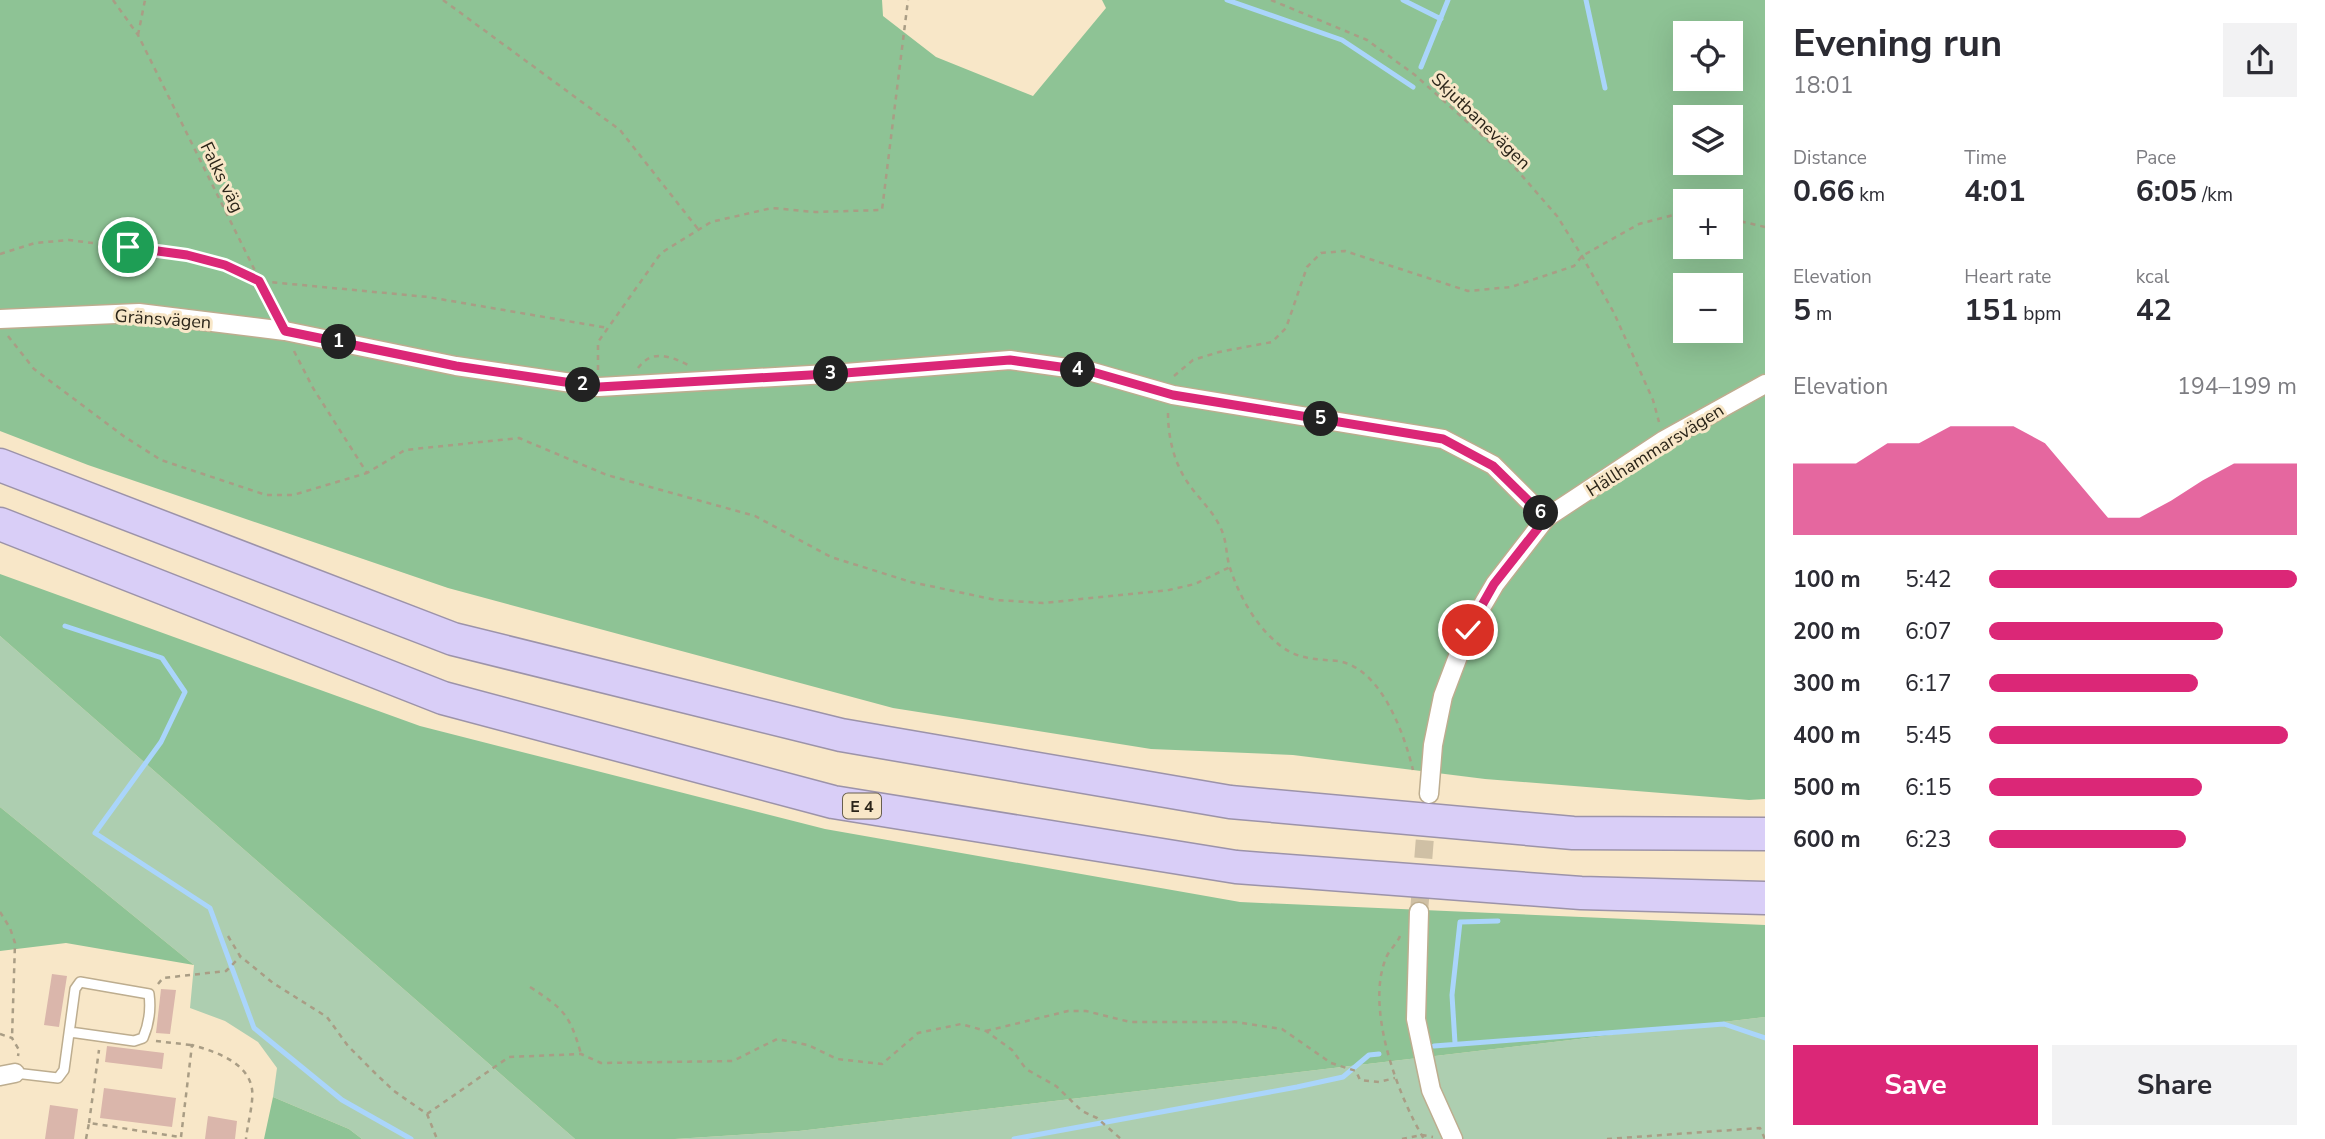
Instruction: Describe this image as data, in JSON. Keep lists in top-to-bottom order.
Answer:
{
  "streets": {
    "highway": ["E 4"],
    "street": ["Gränsvägen", "Hällhammarsvägen"],
    "path": ["Skjutbanevägen", "Falks väg"]
  },
  "crossings": [
    ["Skjutbanevägen", "Hällhammarsvägen"],
    ["Falks väg", "Gränsvägen"],
    ["Gränsvägen", "Hällhammarsvägen"]
  ],
  "page": {
    "heading": ["Evening run", "18:01"],
    "map_buttons": ["+", "−"],
    "stats": [
      ["Distance", "0.66 km"],
      ["Time", "4:01"],
      ["Pace", "6:05 /km"],
      ["Elevation", "5 m"],
      ["Heart rate", "151 bpm"],
      ["kcal", "42"]
    ],
    "pins": [
      "1",
      "4",
      "3",
      "2",
      "5",
      "6"
    ],
    "chart": ["Elevation", "194–199 m"],
    "list": [
      {
        "name": "100 m",
        "note": "5:42"
      },
      {
        "name": "200 m",
        "note": "6:07"
      },
      {
        "name": "300 m",
        "note": "6:17"
      },
      {
        "name": "400 m",
        "note": "5:45"
      },
      {
        "name": "500 m",
        "note": "6:15"
      },
      {
        "name": "600 m",
        "note": "6:23"
      }
    ],
    "buttons": ["Save", "Share"]
  }
}
